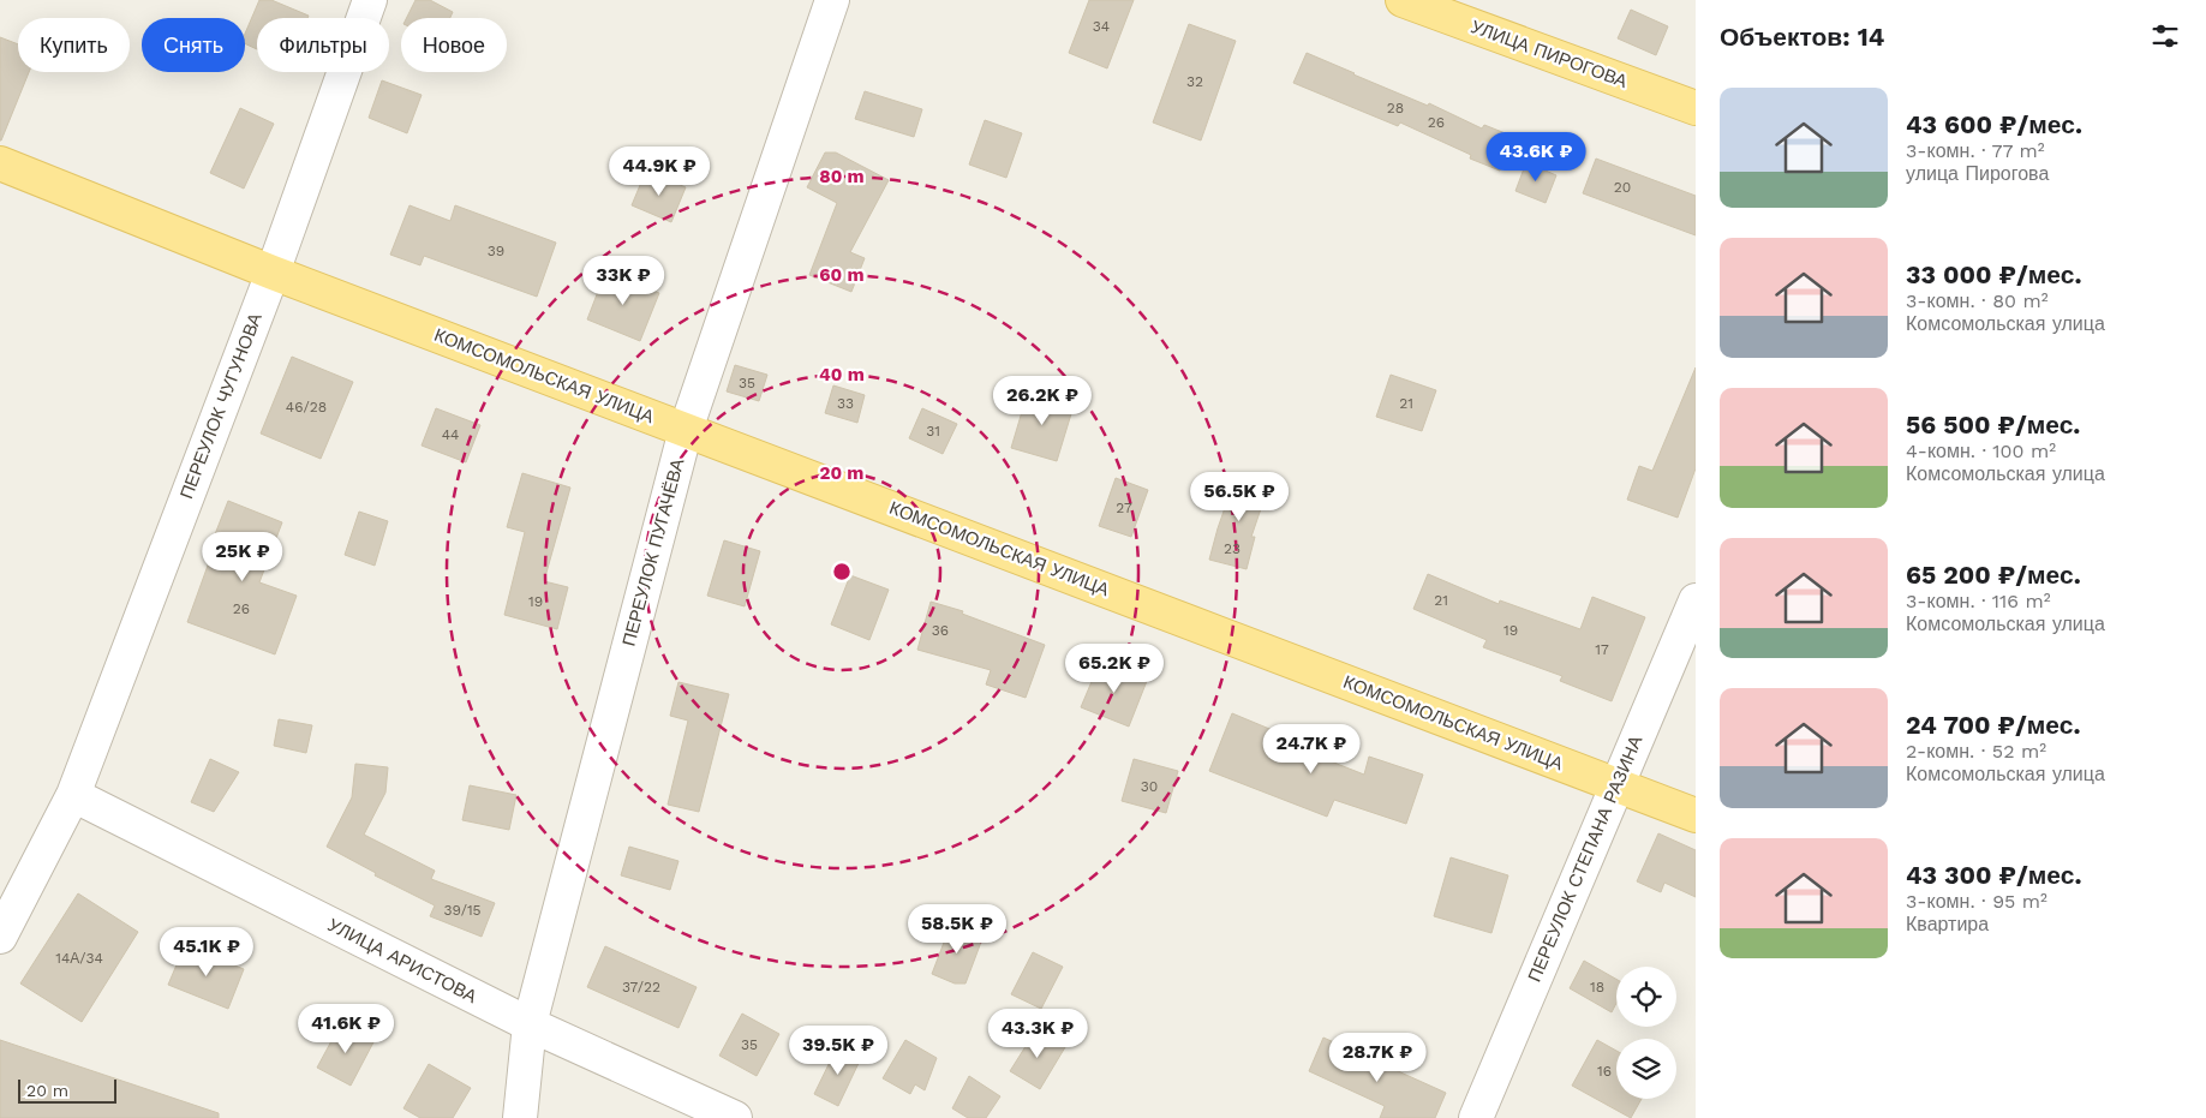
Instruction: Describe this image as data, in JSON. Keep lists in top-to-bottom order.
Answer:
{
  "streets": {
    "main road": ["УЛИЦА ПИРОГОВА", "КОМСОМОЛЬСКАЯ УЛИЦА"],
    "street": [
      "ПЕРЕУЛОК ЧУГУНОВА",
      "ПЕРЕУЛОК ПУГАЧЁВА",
      "ПЕРЕУЛОК СТЕПАНА РАЗИНА",
      "УЛИЦА АРИСТОВА"
    ]
  },
  "crossings": [
    ["КОМСОМОЛЬСКАЯ УЛИЦА", "ПЕРЕУЛОК ЧУГУНОВА"],
    ["КОМСОМОЛЬСКАЯ УЛИЦА", "ПЕРЕУЛОК ПУГАЧЁВА"],
    ["КОМСОМОЛЬСКАЯ УЛИЦА", "ПЕРЕУЛОК СТЕПАНА РАЗИНА"],
    ["ПЕРЕУЛОК ЧУГУНОВА", "УЛИЦА АРИСТОВА"],
    ["ПЕРЕУЛОК ПУГАЧЁВА", "УЛИЦА АРИСТОВА"]
  ],
  "house_numbers": [
    "34",
    "32",
    "28",
    "26",
    "20",
    "39",
    "35",
    "33",
    "21",
    "46/28",
    "31",
    "44",
    "27",
    "23",
    "21",
    "19",
    "26",
    "36",
    "19",
    "17",
    "30",
    "39/15",
    "14А/34",
    "37/22",
    "18",
    "35",
    "16"
  ],
  "scale_bar": "20 m",
  "page": {
    "heading": "Объектов: 14",
    "chip": [
      "Купить",
      "Снять",
      "Фильтры",
      "Новое"
    ],
    "list": [
      {
        "name": "43 600 ₽/мес.",
        "note": "3-комн. · 77 m² · улица Пирогова"
      },
      {
        "name": "33 000 ₽/мес.",
        "note": "3-комн. · 80 m² · Комсомольская улица"
      },
      {
        "name": "56 500 ₽/мес.",
        "note": "4-комн. · 100 m² · Комсомольская улица"
      },
      {
        "name": "65 200 ₽/мес.",
        "note": "3-комн. · 116 m² · Комсомольская улица"
      },
      {
        "name": "24 700 ₽/мес.",
        "note": "2-комн. · 52 m² · Комсомольская улица"
      },
      {
        "name": "43 300 ₽/мес.",
        "note": "3-комн. · 95 m² · Квартира"
      }
    ],
    "price": [
      "43.6K ₽",
      "44.9K ₽",
      "33K ₽",
      "26.2K ₽",
      "56.5K ₽",
      "25K ₽",
      "65.2K ₽",
      "24.7K ₽",
      "58.5K ₽",
      "45.1K ₽",
      "41.6K ₽",
      "43.3K ₽",
      "39.5K ₽",
      "28.7K ₽"
    ],
    "scale": "20 m"
  },
  "rings": [
    "80 m",
    "60 m",
    "40 m",
    "20 m"
  ]
}
